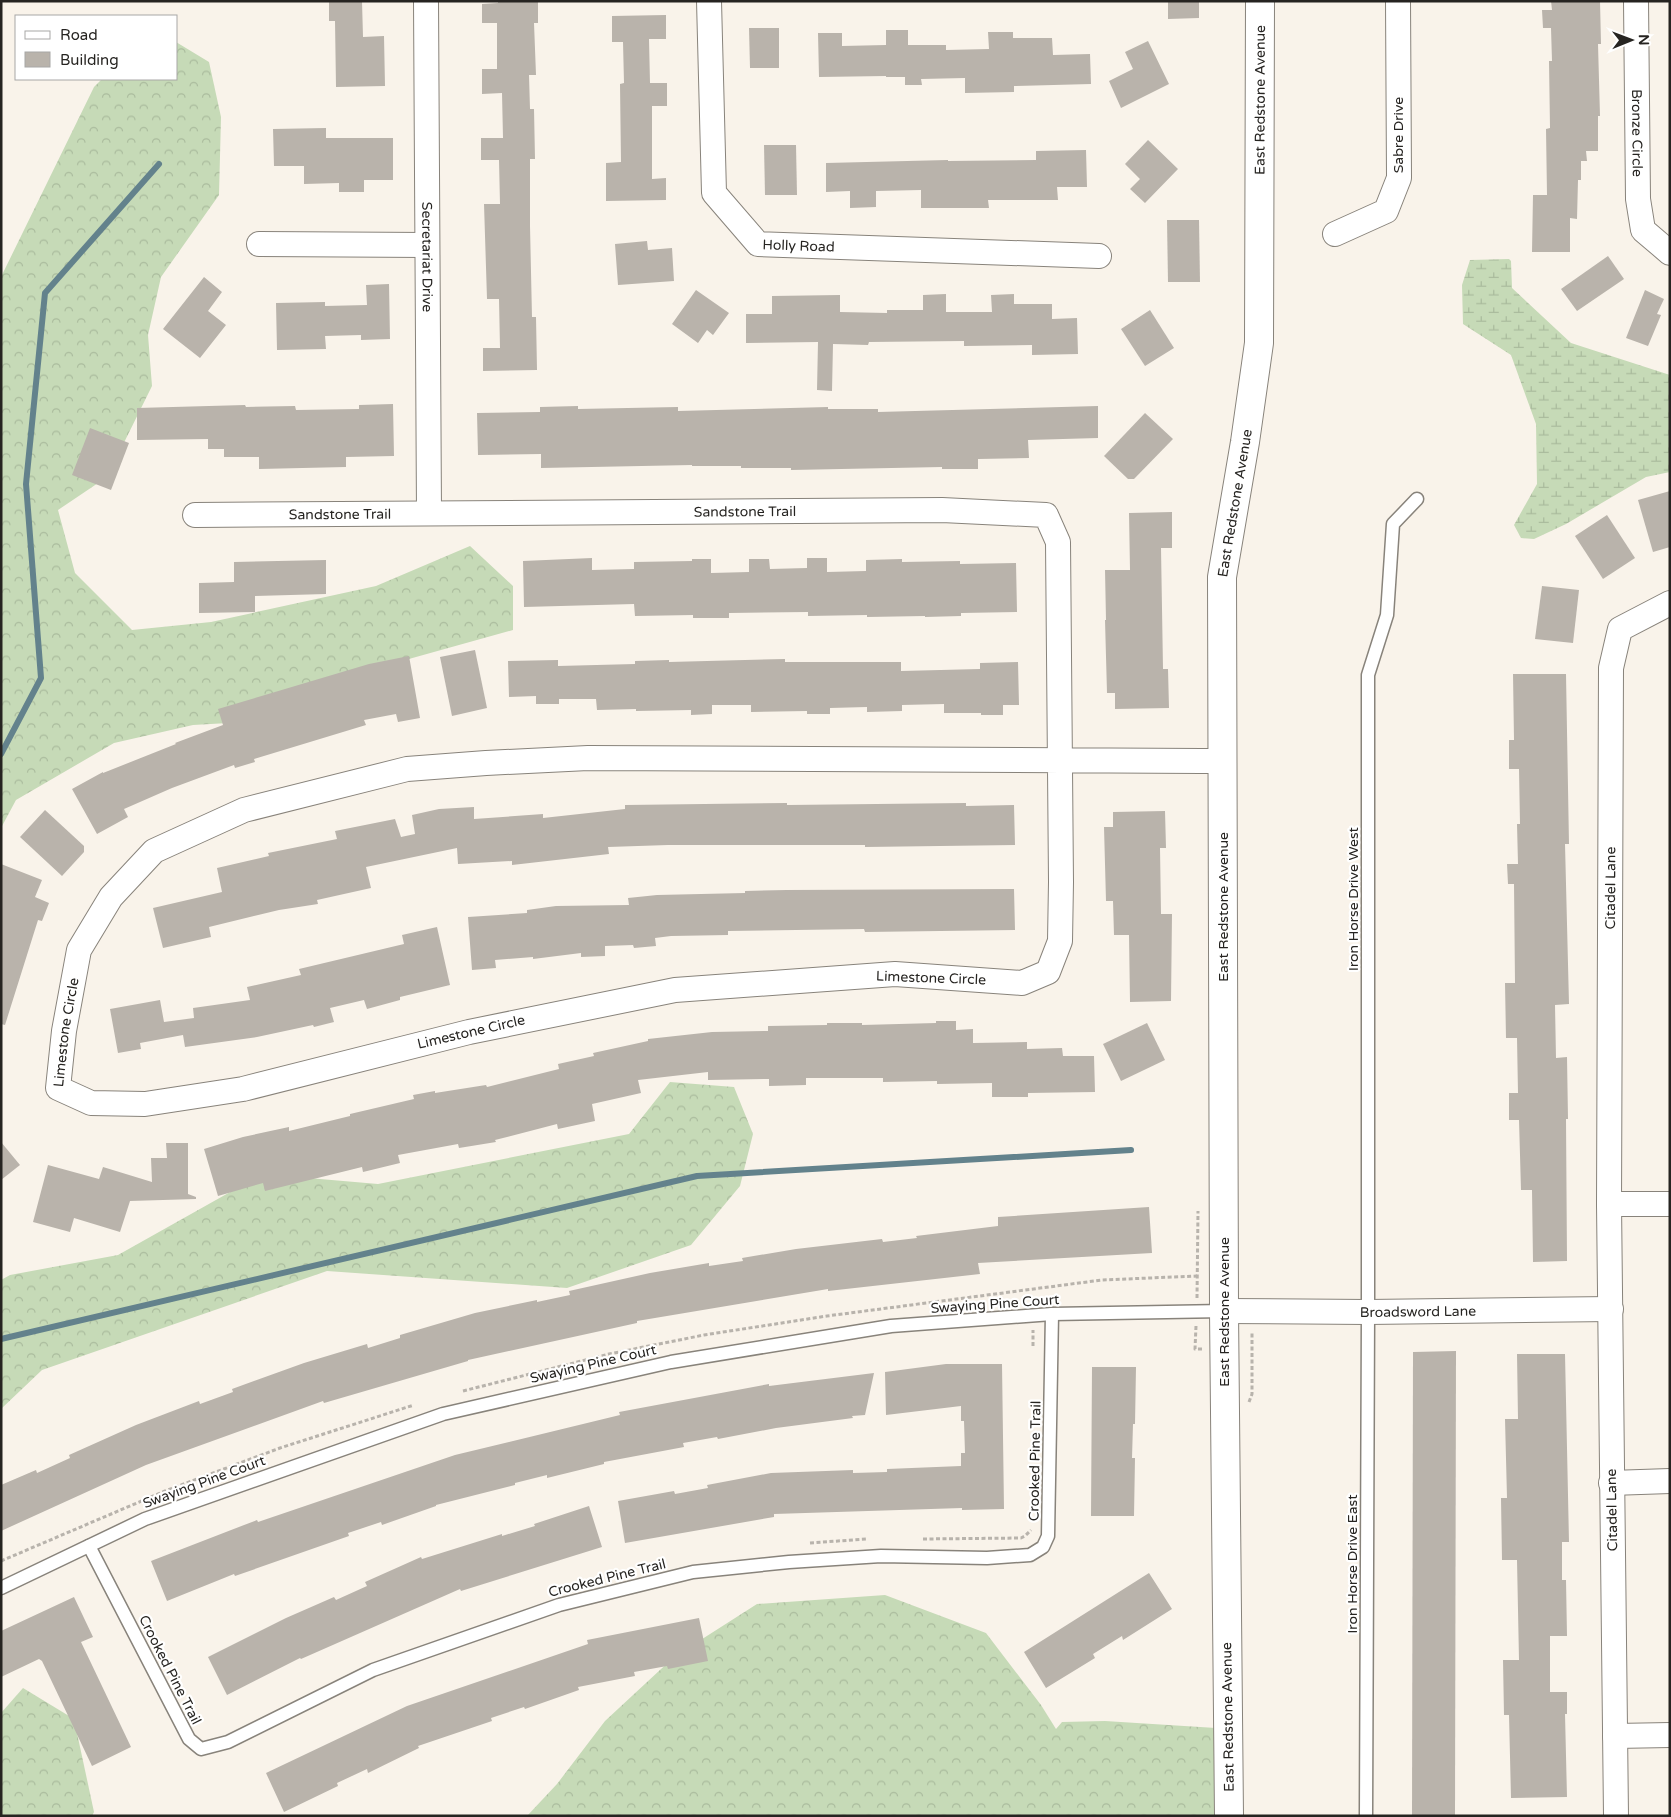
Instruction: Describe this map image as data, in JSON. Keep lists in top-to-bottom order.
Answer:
{
  "streets": {
    "street": [
      "East Redstone Avenue",
      "Bronze Circle",
      "Sabre Drive",
      "Holly Road",
      "Secretariat Drive",
      "Sandstone Trail",
      "Citadel Lane",
      "Limestone Circle",
      "Broadsword Lane"
    ],
    "lane": [
      "Iron Horse Drive West",
      "Swaying Pine Court",
      "Crooked Pine Trail",
      "Iron Horse Drive East"
    ]
  },
  "crossings": [
    ["East Redstone Avenue", "Limestone Circle"],
    ["East Redstone Avenue", "Swaying Pine Court"],
    ["East Redstone Avenue", "Broadsword Lane"],
    ["Secretariat Drive", "Sandstone Trail"],
    ["Sandstone Trail", "Limestone Circle"],
    ["Citadel Lane", "Broadsword Lane"],
    ["Iron Horse Drive West", "Broadsword Lane"],
    ["Iron Horse Drive West", "Iron Horse Drive East"],
    ["Swaying Pine Court", "Broadsword Lane"],
    ["Swaying Pine Court", "Crooked Pine Trail"],
    ["Broadsword Lane", "Iron Horse Drive East"]
  ],
  "legend": ["Road", "Building"],
  "north": "right"
}
